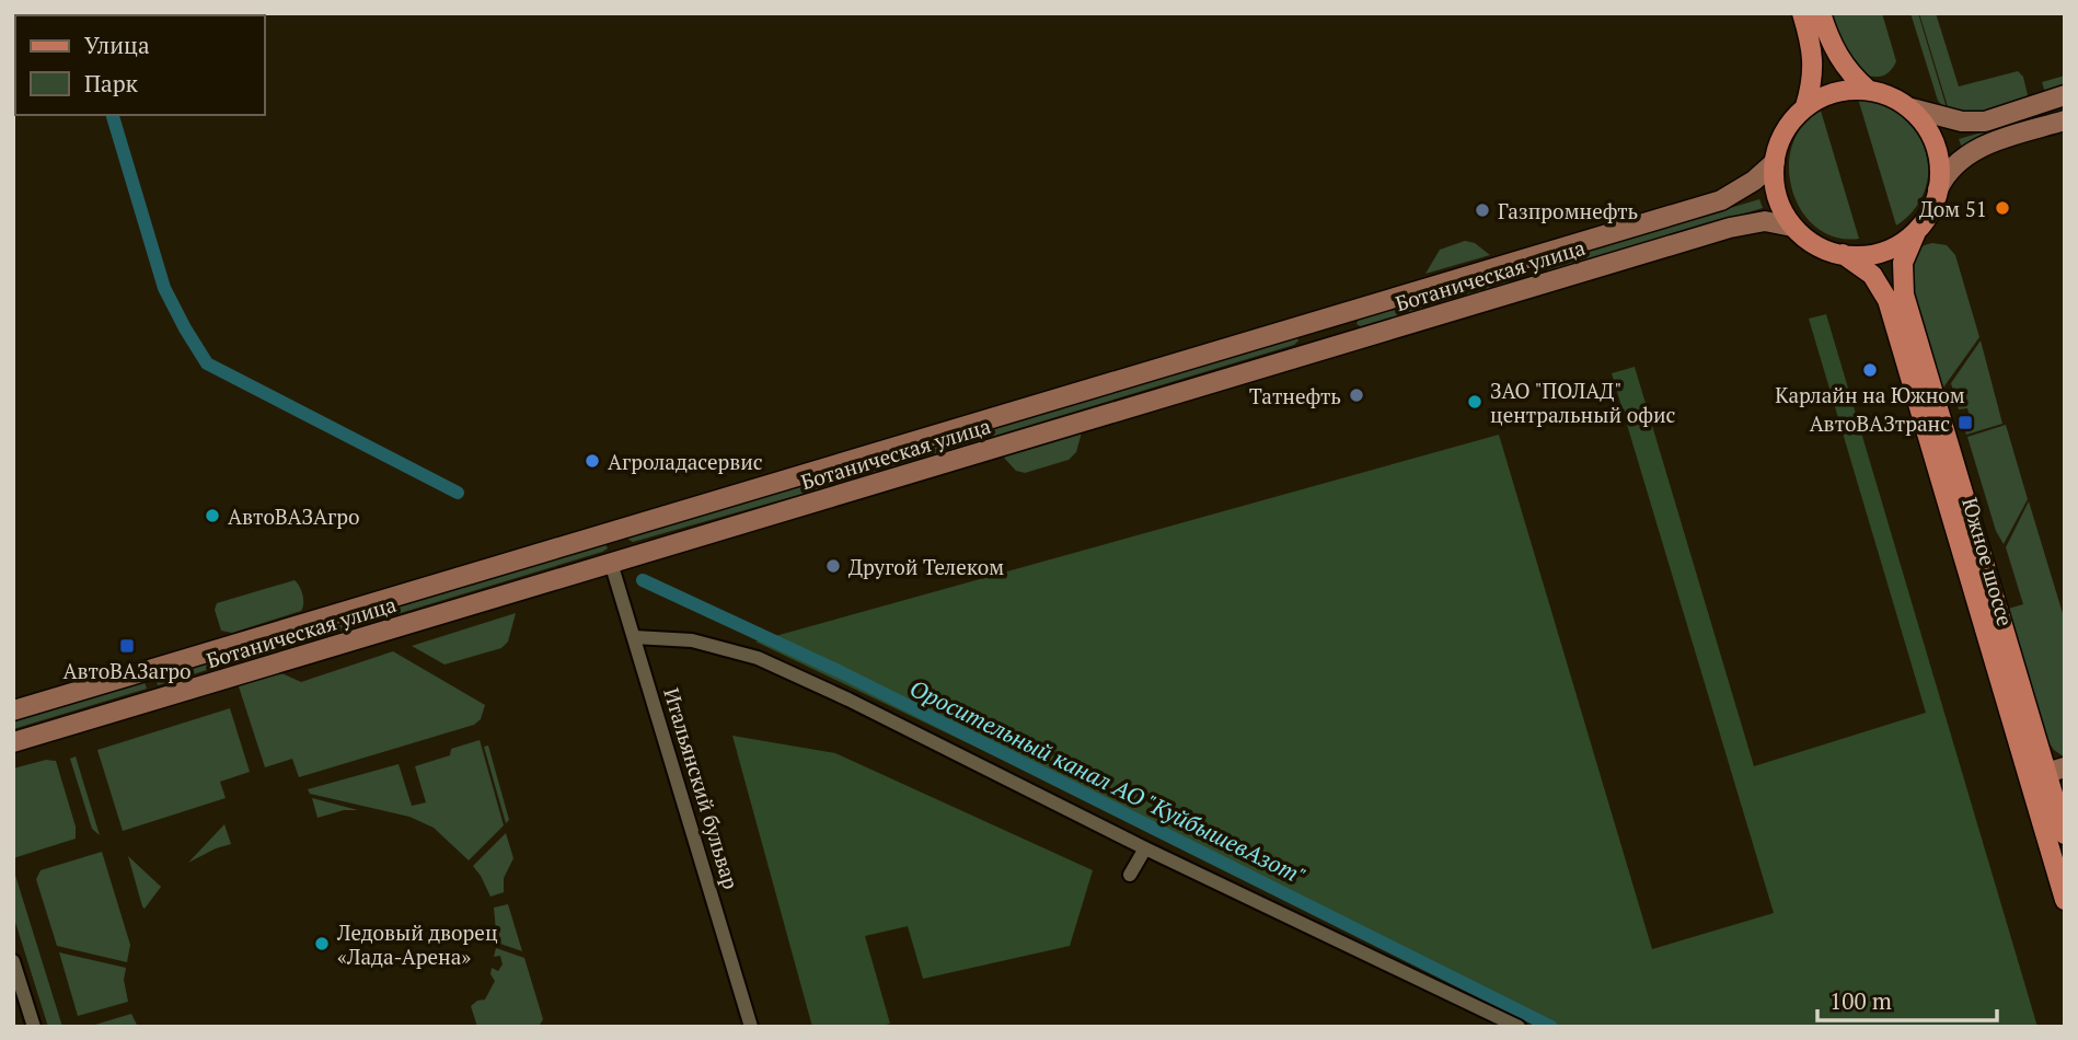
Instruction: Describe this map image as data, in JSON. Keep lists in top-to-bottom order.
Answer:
{
  "streets": {
    "main road": ["Ботаническая улица", "Южное шоссе"],
    "street": ["Итальянский бульвар"]
  },
  "crossings": [
    ["Ботаническая улица", "Южное шоссе"],
    ["Ботаническая улица", "Итальянский бульвар"]
  ],
  "water": ["Оросительный канал АО \"КуйбышевАзот\""],
  "places": {
    "other": [
      "Дом 51",
      "Газпромнефть",
      "Карлайн на Южном",
      "Татнефть",
      "ЗАО \"ПОЛАД\" центральный офис",
      "Агроладасервис",
      "АвтоВАЗАгро",
      "Другой Телеком",
      "Ледовый дворец «Лада-Арена»"
    ],
    "transit": ["АвтоВАЗтранс", "АвтоВАЗагро"]
  },
  "legend": ["Улица", "Парк"],
  "scale_bar": "100 m"
}
